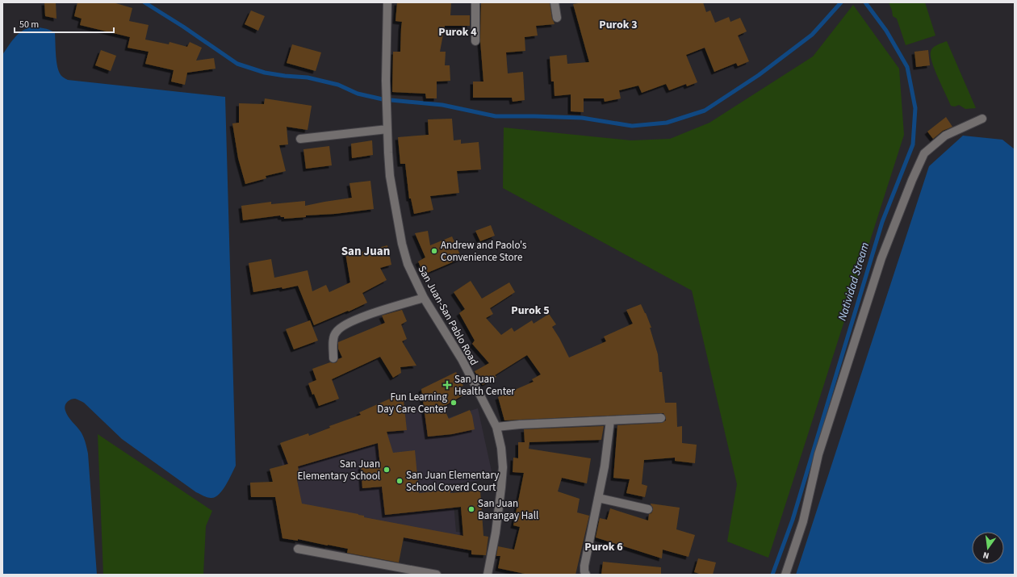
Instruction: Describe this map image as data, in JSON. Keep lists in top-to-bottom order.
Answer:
{
  "streets": {
    "street": ["San Juan-San Pablo Road"]
  },
  "districts": [
    "Purok 3",
    "Purok 4",
    "San Juan",
    "Purok 5",
    "Purok 6"
  ],
  "water": ["Natividad Stream"],
  "places": {
    "other": [
      "Andrew and Paolo's Convenience Store",
      "Fun Learning Day Care Center",
      "San Juan Elementary School",
      "San Juan Elementary School Coverd Court",
      "San Juan Barangay Hall"
    ],
    "health": ["San Juan Health Center"]
  },
  "scale_bar": "50 m",
  "north": "bottom"
}
